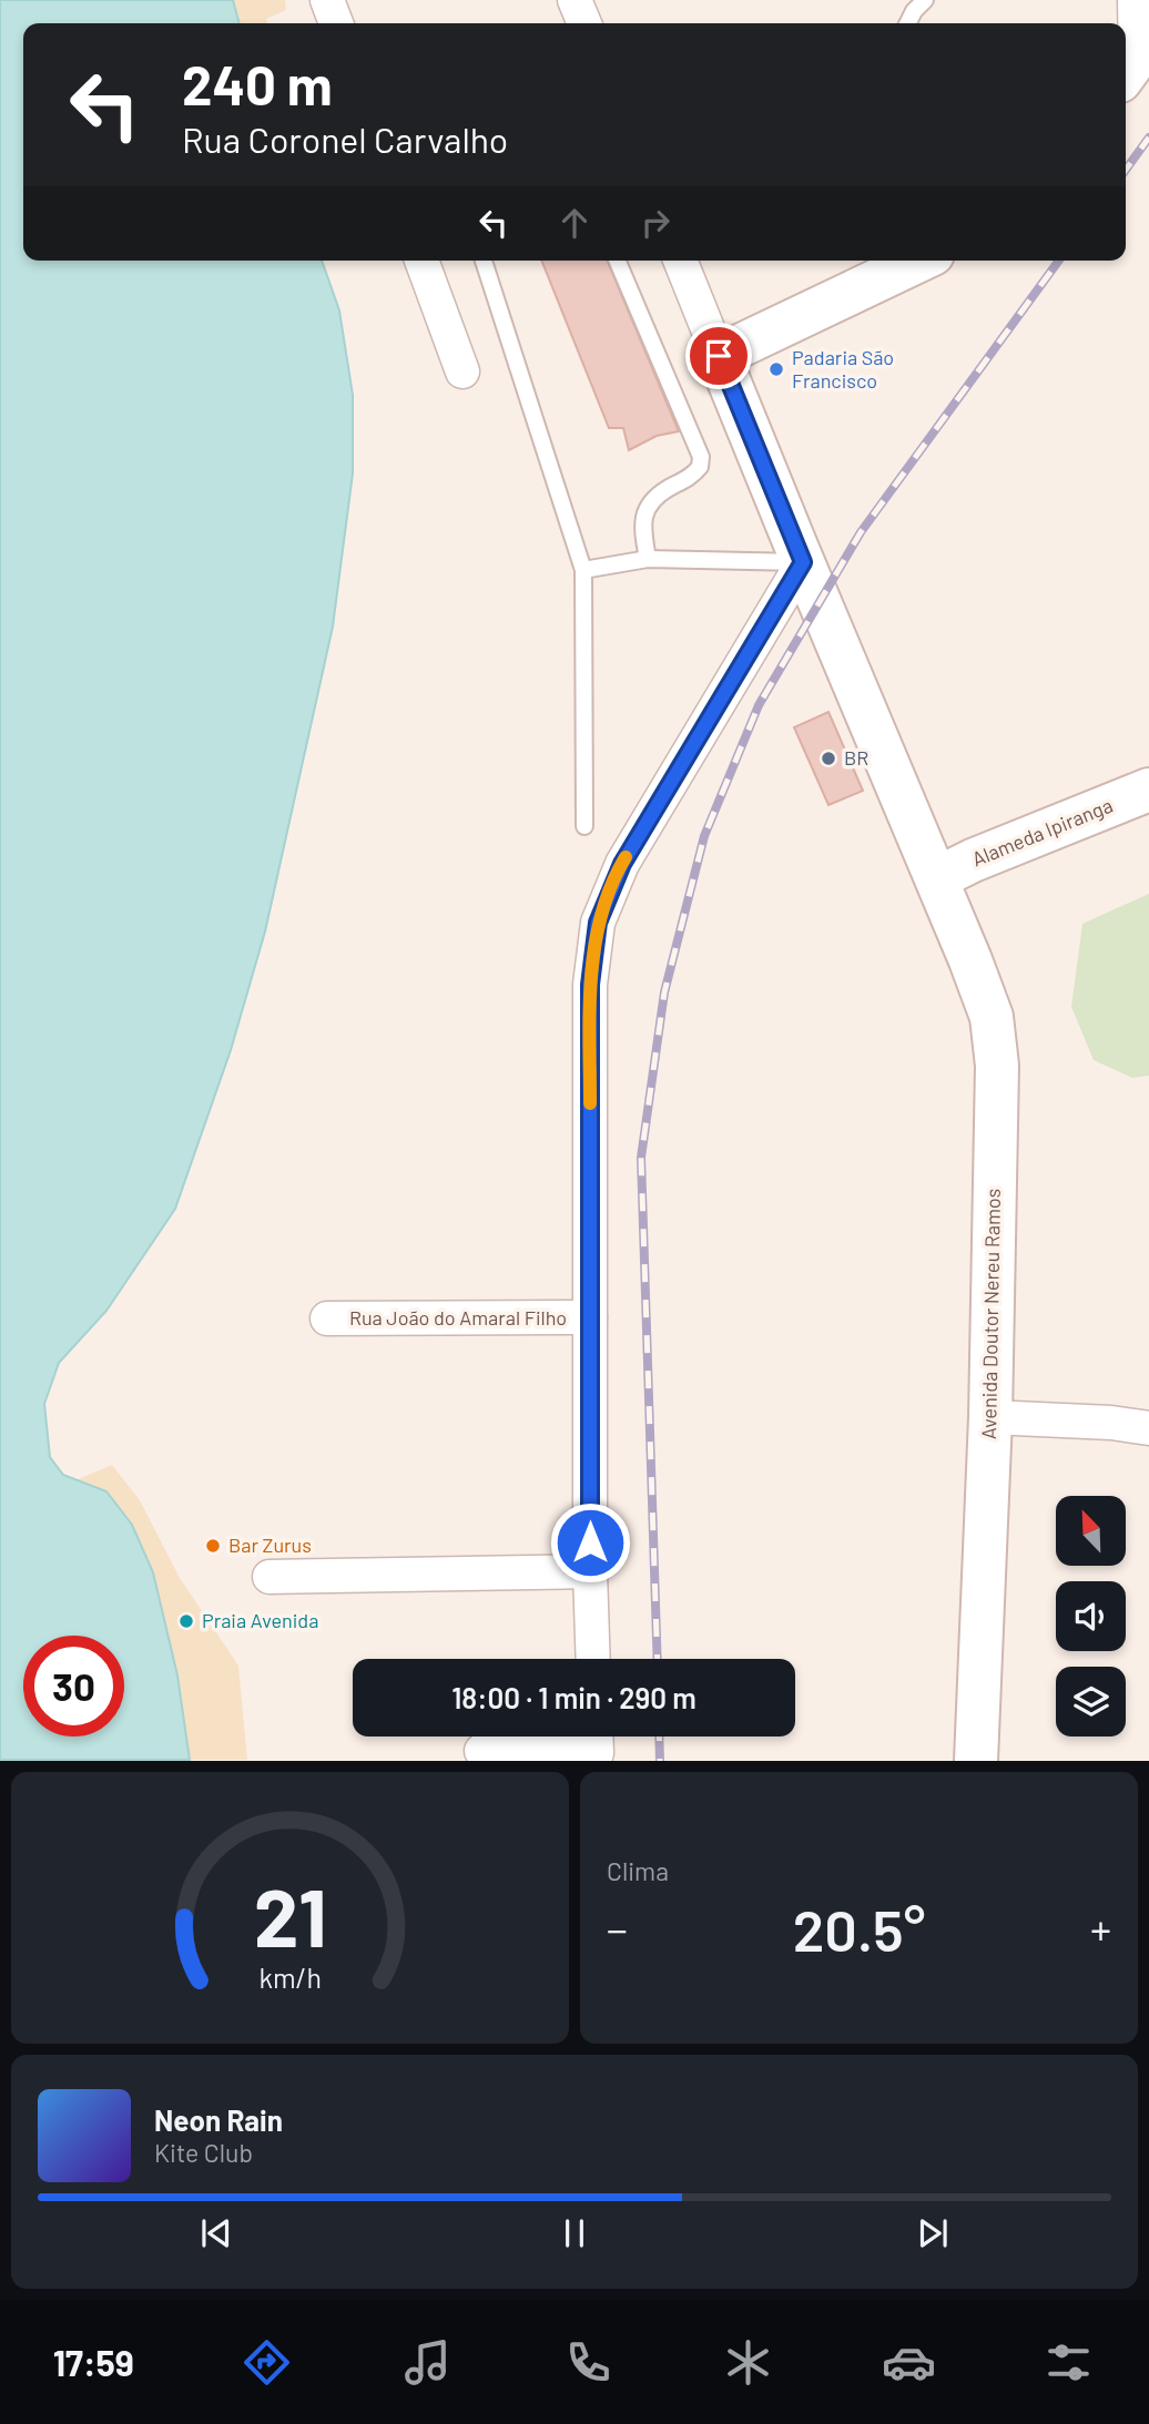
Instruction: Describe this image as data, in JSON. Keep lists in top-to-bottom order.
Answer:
{
  "streets": {
    "main road": ["Alameda Ipiranga", "Avenida Doutor Nereu Ramos"],
    "street": ["Rua João do Amaral Filho"]
  },
  "crossings": [
    ["Alameda Ipiranga", "Avenida Doutor Nereu Ramos"]
  ],
  "places": [
    "Padaria São Francisco",
    "BR",
    "Bar Zurus",
    "Praia Avenida"
  ],
  "north": "top left",
  "page": {
    "turn": ["240 m", "Rua Coronel Carvalho"],
    "limit": "30",
    "trip": "18:00 · 1 min · 290 m",
    "tile": "Clima",
    "heat": ["−", "20.5°", "+"],
    "song": ["Neon Rain", "Kite Club"],
    "tabs": "17:59",
    "gauge": ["21", "km/h"]
  }
}
